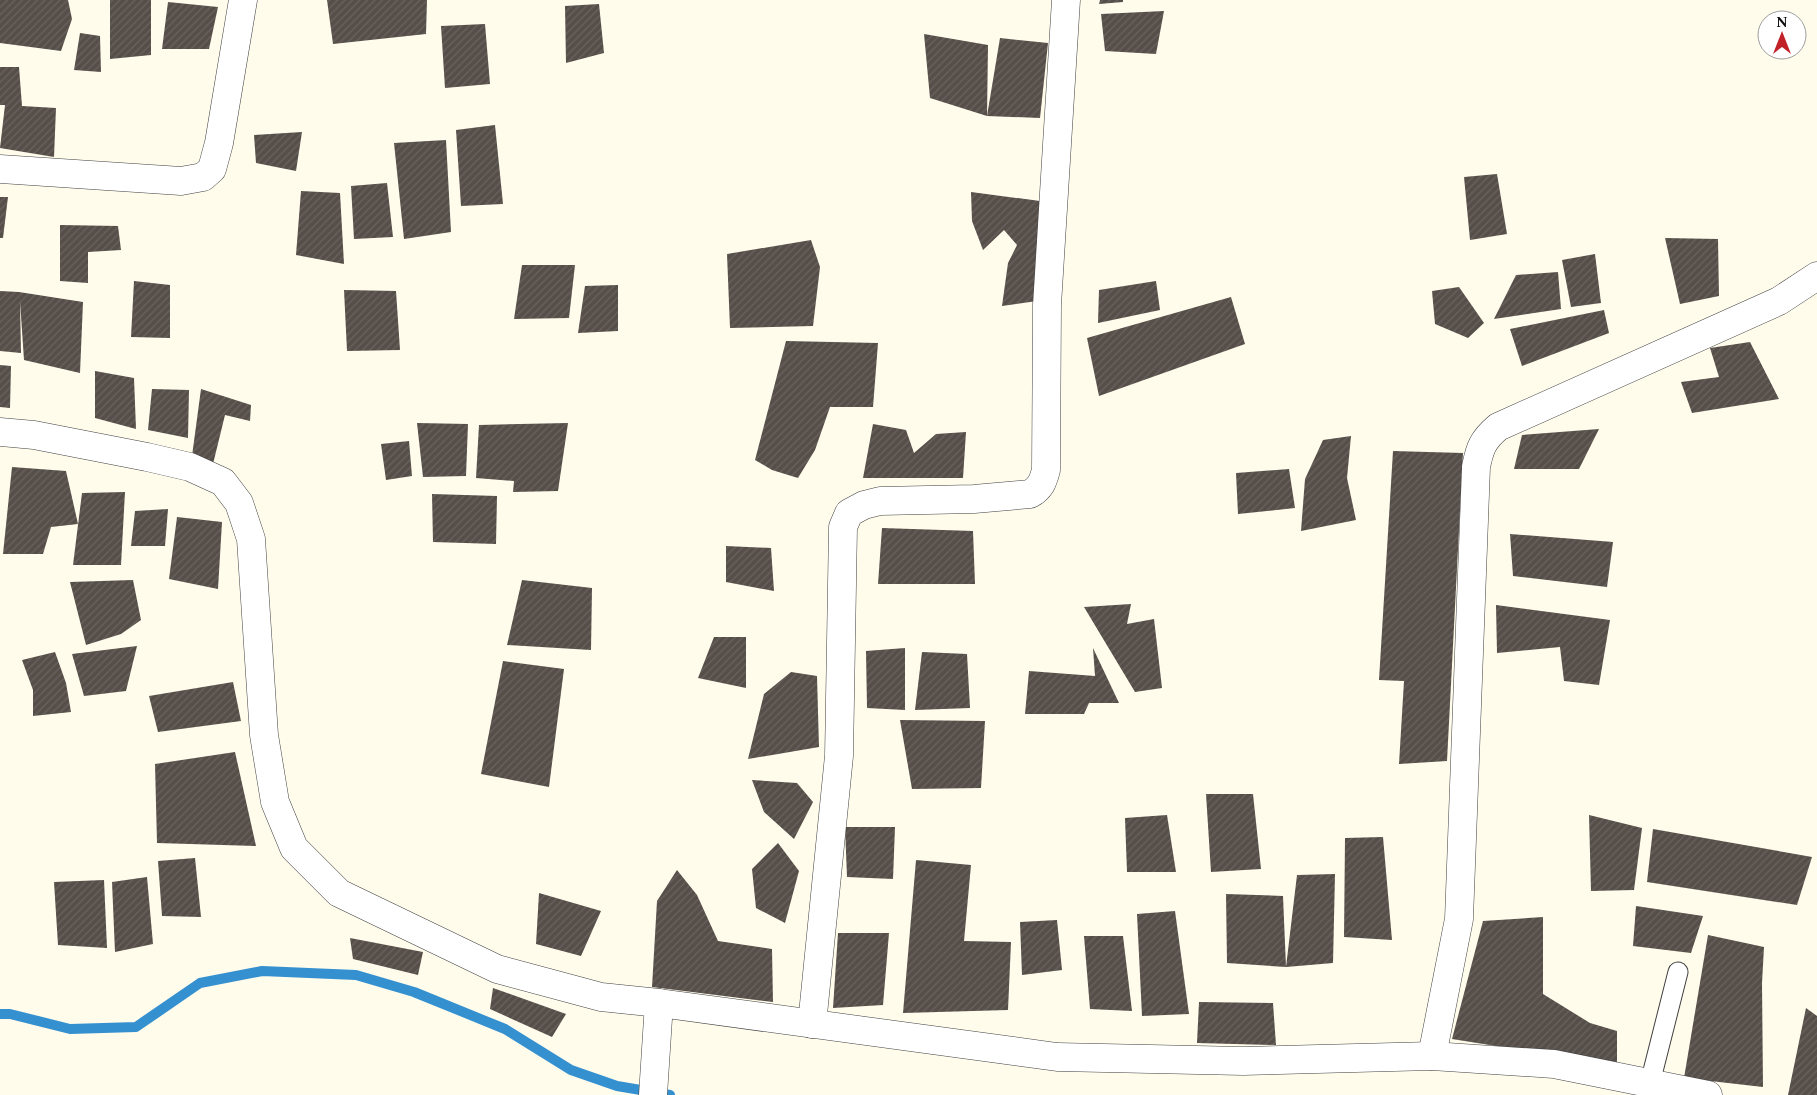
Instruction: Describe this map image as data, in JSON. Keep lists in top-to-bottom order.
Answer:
{
  "north": "top"
}
